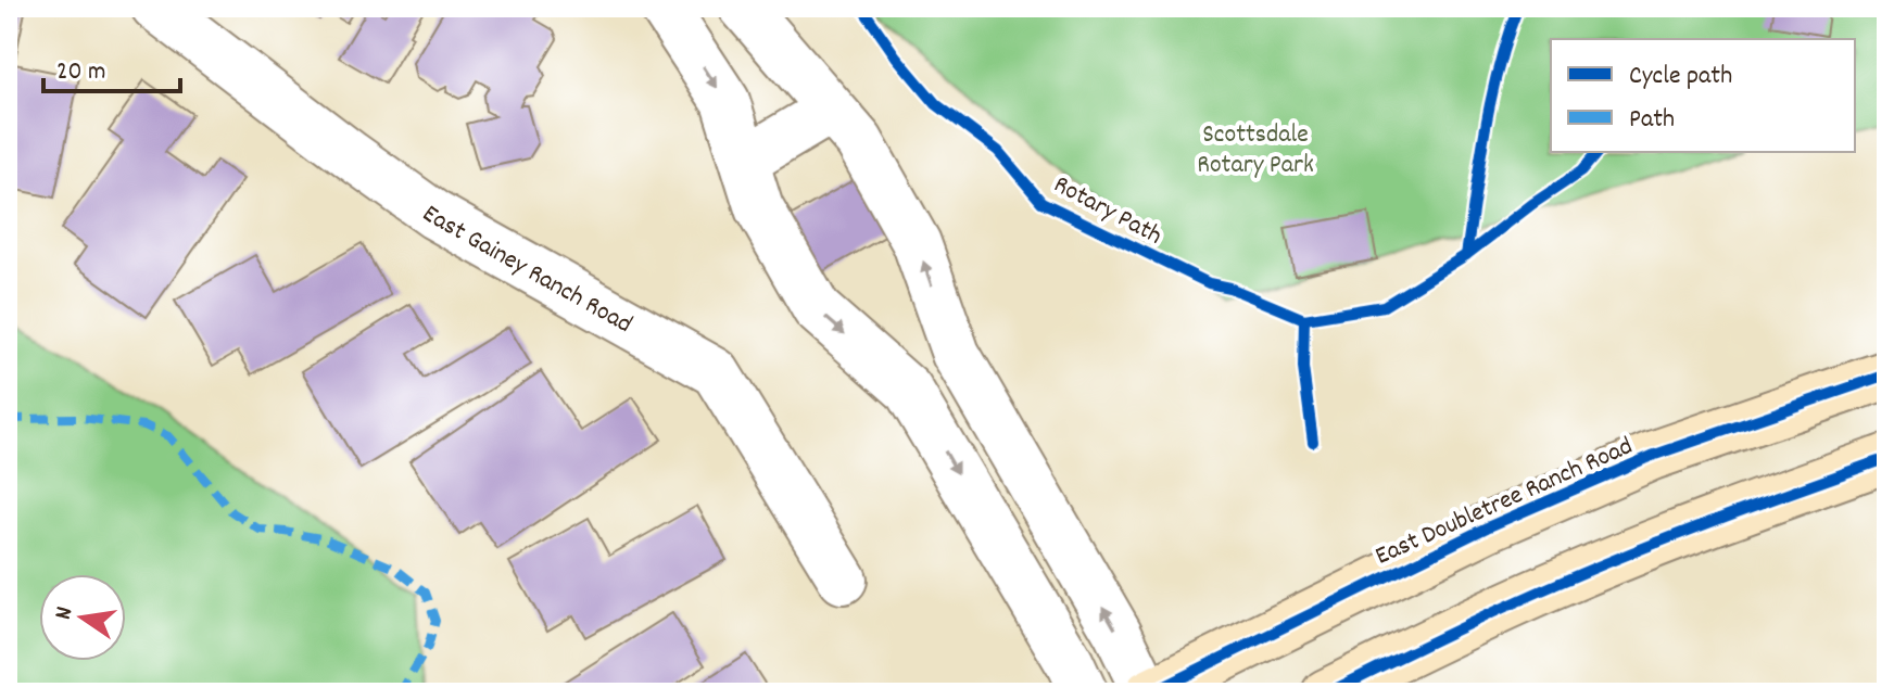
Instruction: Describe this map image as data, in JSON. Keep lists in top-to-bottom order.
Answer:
{
  "streets": {
    "main road": ["East Doubletree Ranch Road"],
    "street": ["East Gainey Ranch Road"],
    "cycle path": ["Rotary Path"]
  },
  "parks": ["Scottsdale Rotary Park"],
  "legend": ["Cycle path", "Path"],
  "scale_bar": "20 m",
  "north": "left"
}
